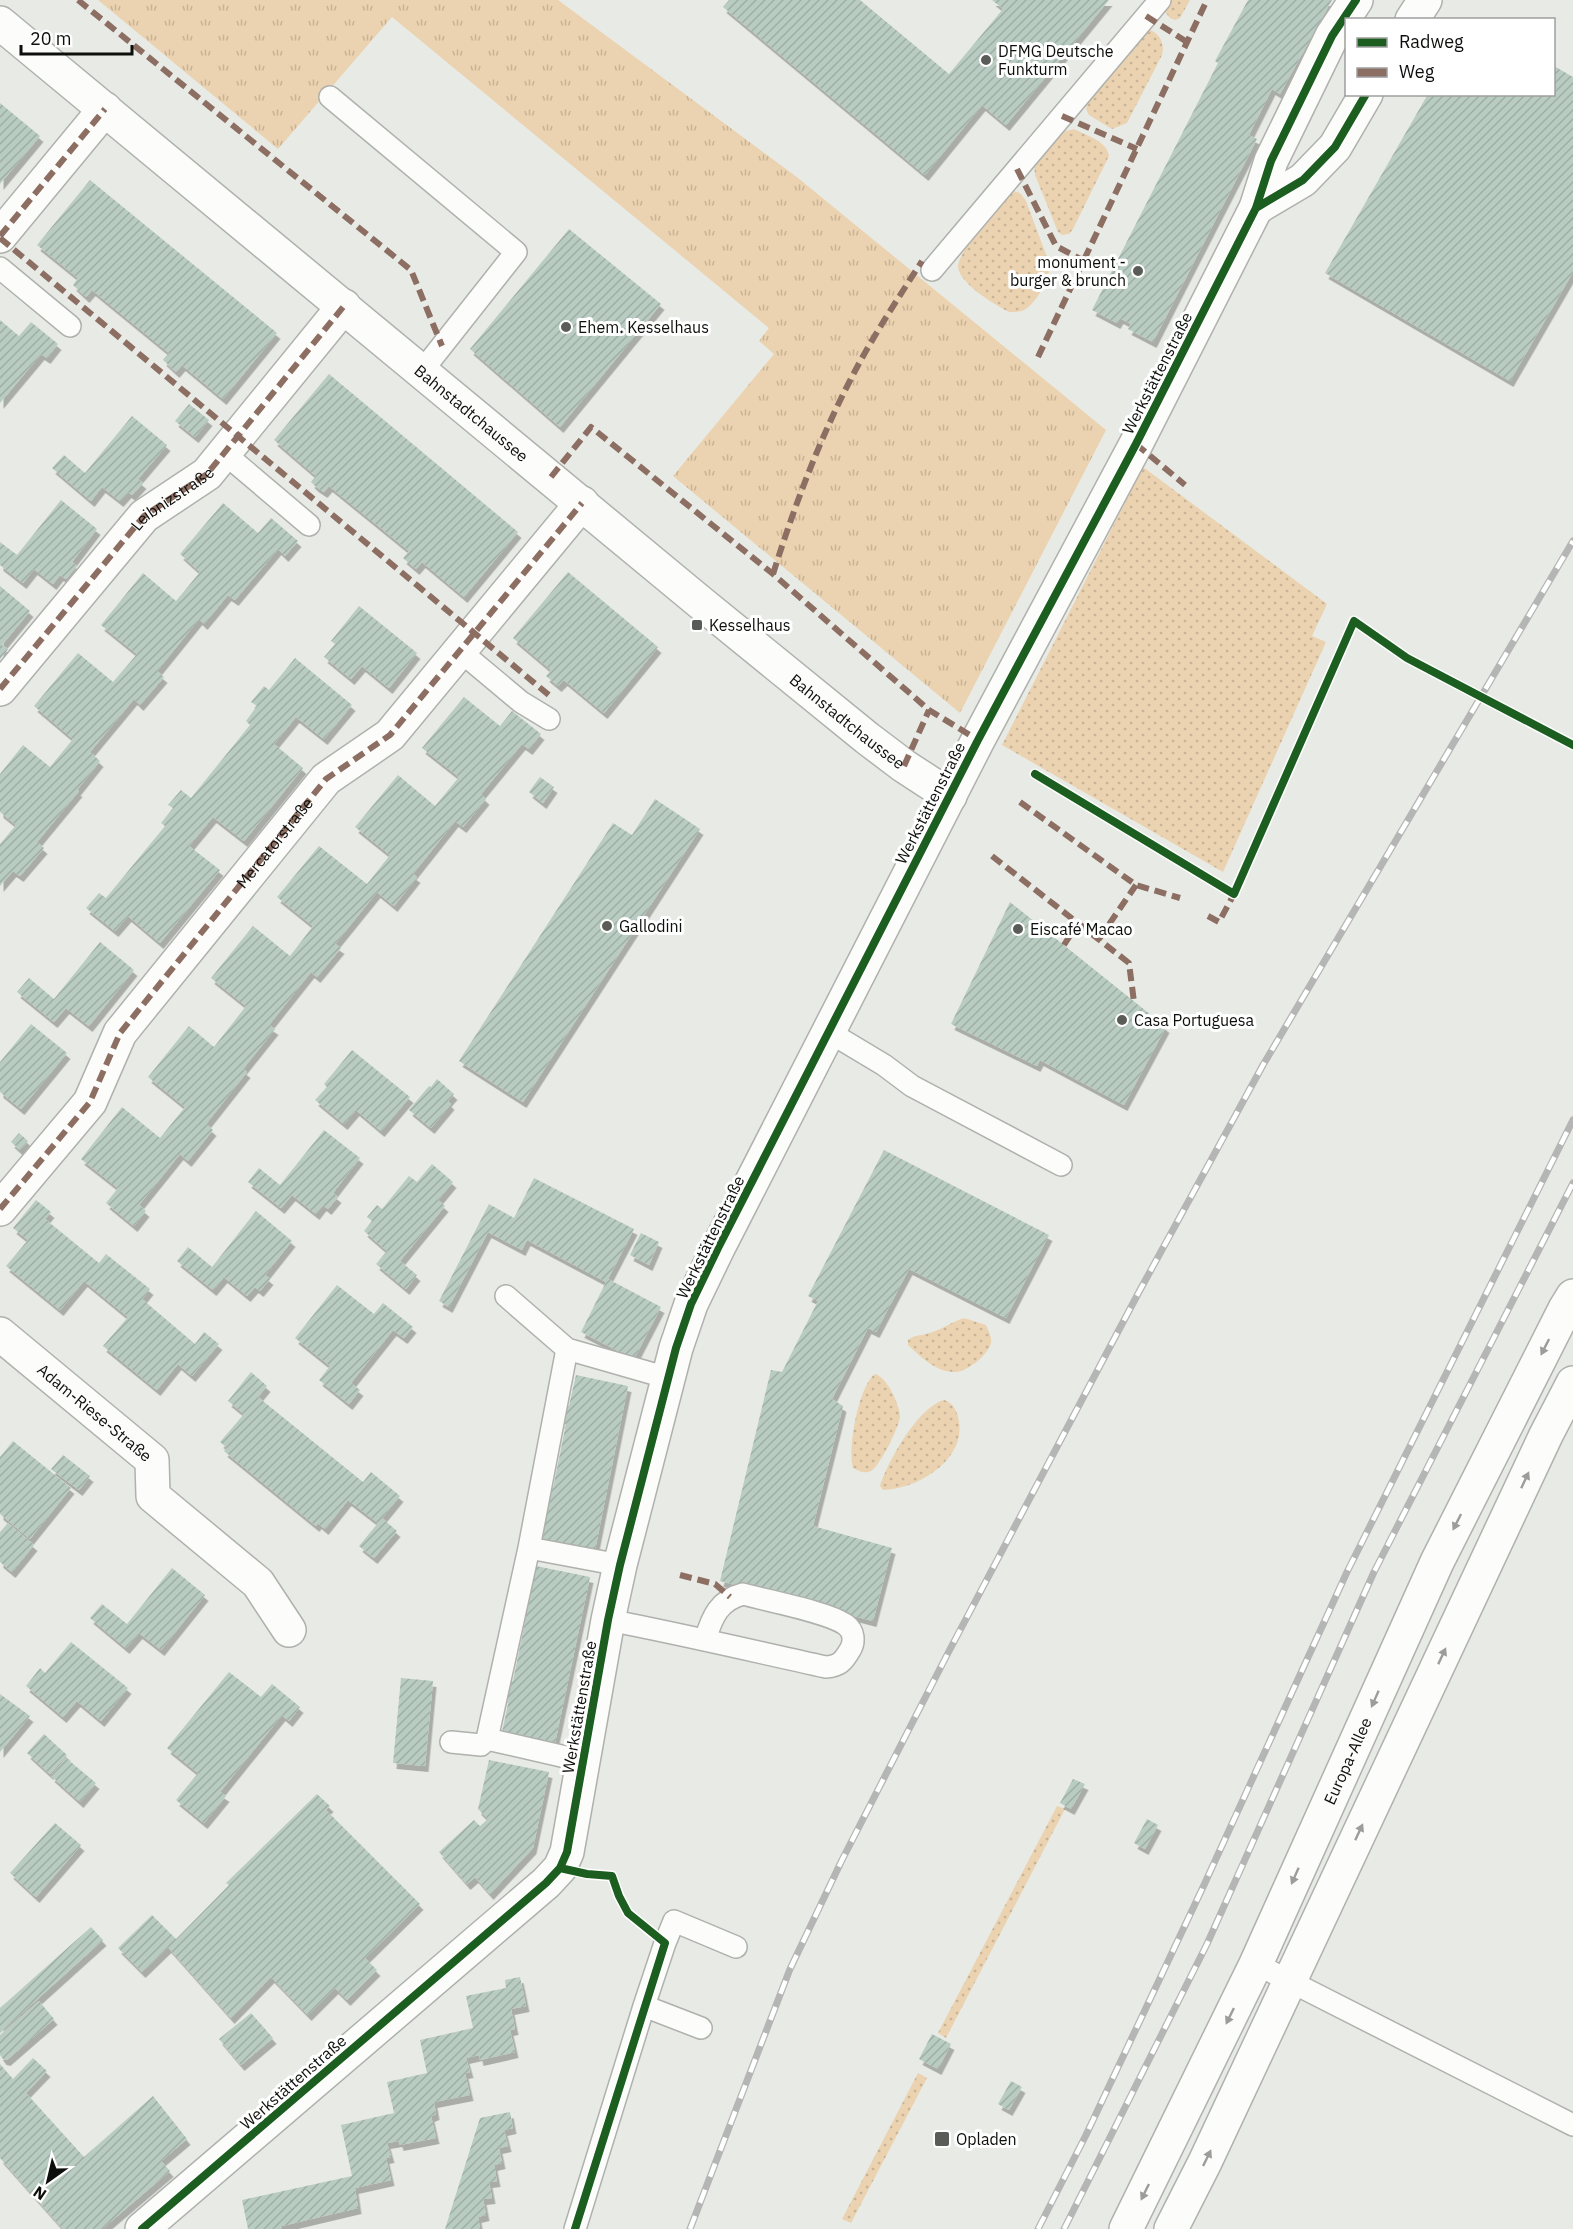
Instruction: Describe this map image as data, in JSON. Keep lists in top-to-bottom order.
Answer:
{
  "streets": {
    "street": [
      "Werkstättenstraße",
      "Bahnstadtchaussee",
      "Leibnizstraße",
      "Mercatorstraße",
      "Adam-Riese-Straße",
      "Europa-Allee"
    ]
  },
  "crossings": [
    ["Werkstättenstraße", "Bahnstadtchaussee"],
    ["Bahnstadtchaussee", "Leibnizstraße"],
    ["Bahnstadtchaussee", "Mercatorstraße"]
  ],
  "places": {
    "other": [
      "DFMG Deutsche Funkturm",
      "monument - burger & brunch",
      "Ehem. Kesselhaus",
      "Gallodini",
      "Eiscafé Macao",
      "Casa Portuguesa"
    ],
    "transit": ["Kesselhaus", "Opladen"]
  },
  "legend": ["Radweg", "Weg"],
  "scale_bar": "20 m",
  "north": "bottom left"
}
